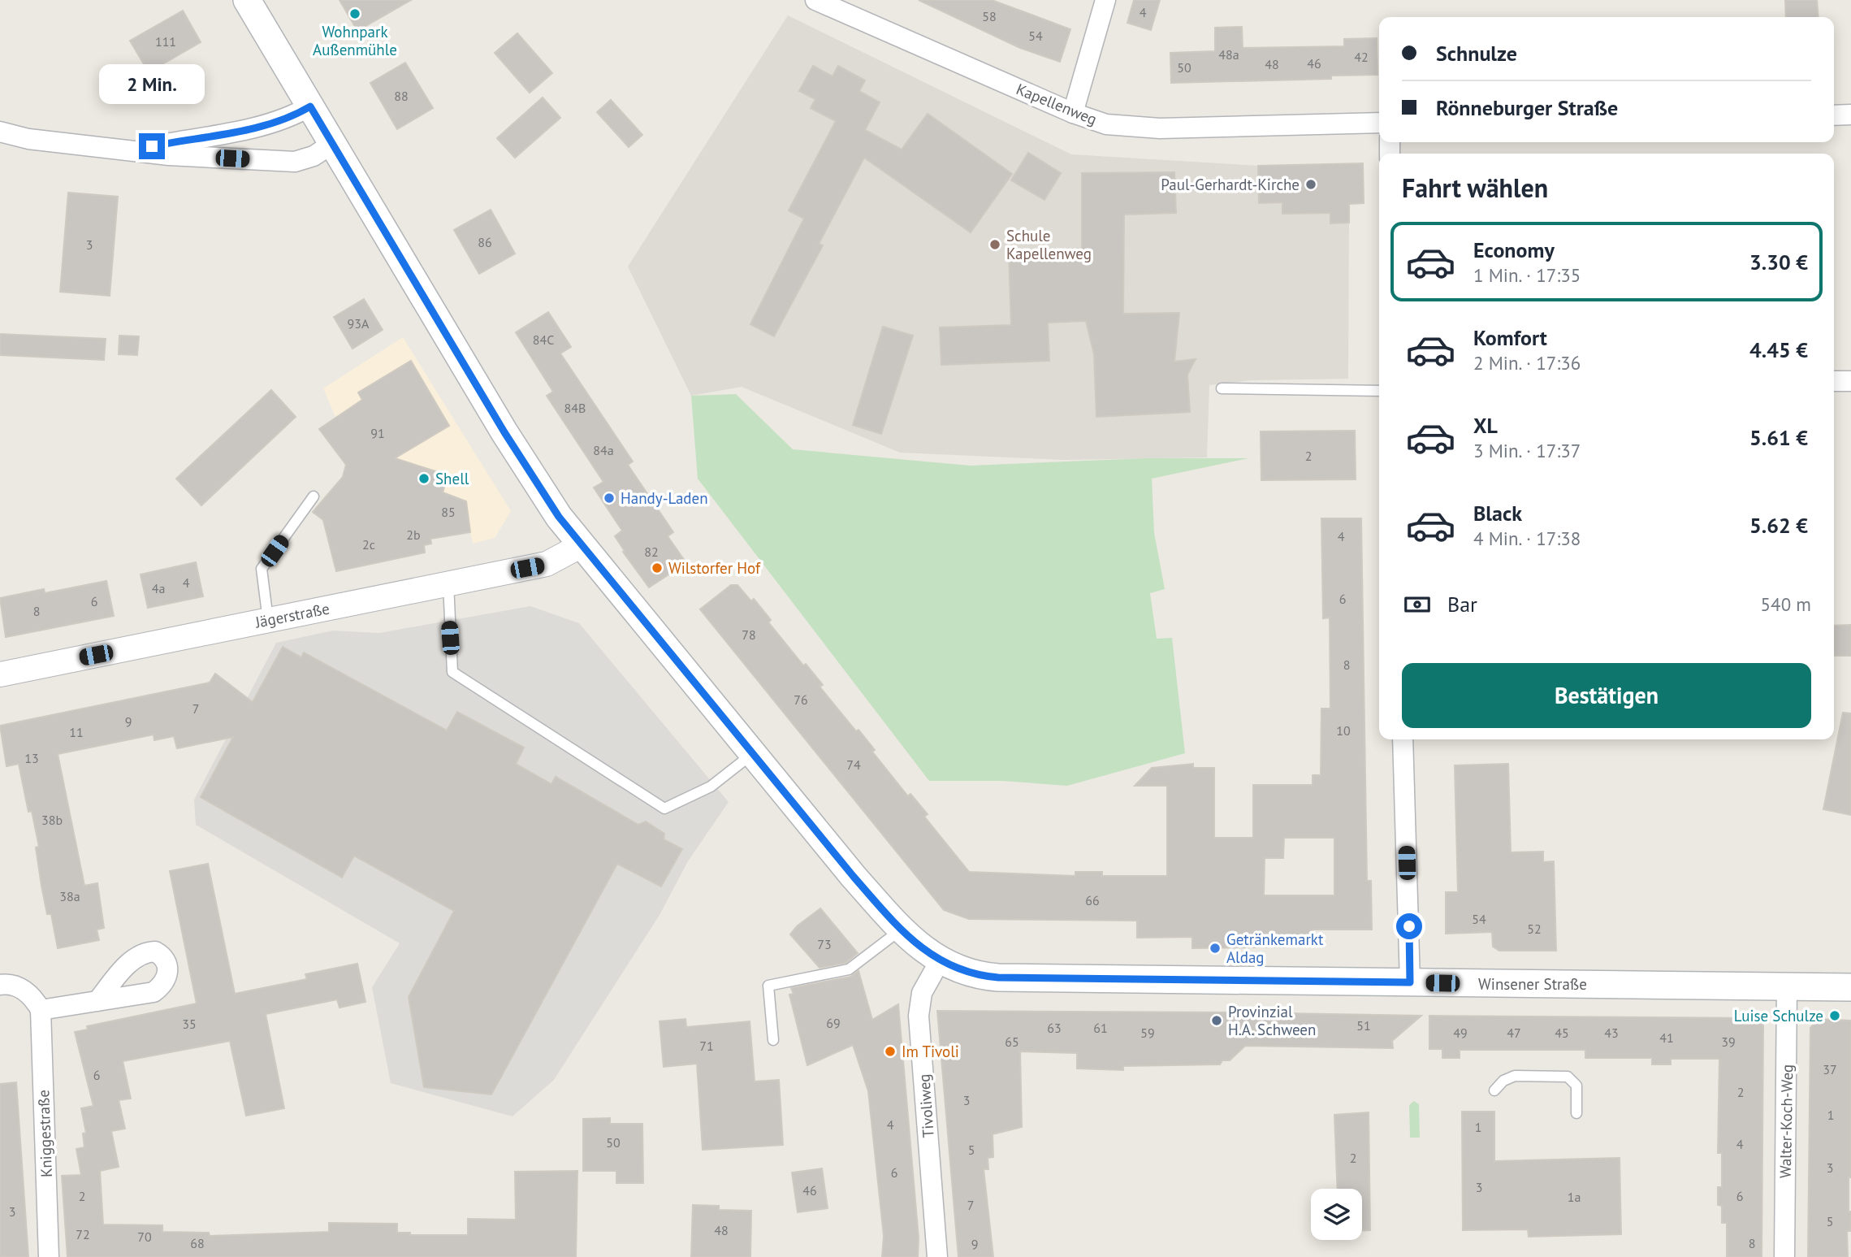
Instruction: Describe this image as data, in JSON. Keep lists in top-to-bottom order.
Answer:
{
  "streets": {
    "main road": ["Winsener Straße"],
    "street": [
      "Kapellenweg",
      "Jägerstraße",
      "Tivoliweg",
      "Walter-Koch-Weg",
      "Kniggestraße"
    ]
  },
  "crossings": [
    ["Jägerstraße", "Winsener Straße"],
    ["Winsener Straße", "Tivoliweg"],
    ["Winsener Straße", "Walter-Koch-Weg"]
  ],
  "places": [
    "Wohnpark Außenmühle",
    "Paul-Gerhardt-Kirche",
    "Schule Kapellenweg",
    "Shell",
    "Handy-Laden",
    "Wilstorfer Hof",
    "Getränkemarkt Aldag",
    "Luise Schulze",
    "Provinzial H.A. Schween",
    "Im Tivoli"
  ],
  "house_numbers": [
    "4",
    "58",
    "54",
    "111",
    "48a",
    "42",
    "46",
    "48",
    "50",
    "88",
    "86",
    "3",
    "93А",
    "84С",
    "84B",
    "91",
    "84a",
    "2",
    "85",
    "2b",
    "4",
    "2c",
    "82",
    "4",
    "4a",
    "6",
    "6",
    "8",
    "78",
    "8",
    "76",
    "7",
    "9",
    "10",
    "11",
    "13",
    "74",
    "38b",
    "38a",
    "66",
    "54",
    "52",
    "73",
    "69",
    "35",
    "51",
    "63",
    "61",
    "59",
    "49",
    "47",
    "45",
    "43",
    "41",
    "65",
    "39",
    "71",
    "37",
    "6",
    "2",
    "3",
    "1",
    "4",
    "1",
    "50",
    "4",
    "5",
    "2",
    "3",
    "6",
    "3",
    "46",
    "2",
    "6",
    "1a",
    "7",
    "3",
    "5",
    "48",
    "72",
    "70",
    "68",
    "8",
    "9"
  ],
  "page": {
    "banner": ["Schnulze", "Rönneburger Straße"],
    "bubble": "2 Min.",
    "heading": "Fahrt wählen",
    "list": [
      {
        "name": "Economy",
        "note": "1 Min. · 17:35",
        "value": "3.30 €"
      },
      {
        "name": "Komfort",
        "note": "2 Min. · 17:36",
        "value": "4.45 €"
      },
      {
        "name": "XL",
        "note": "3 Min. · 17:37",
        "value": "5.61 €"
      },
      {
        "name": "Black",
        "note": "4 Min. · 17:38",
        "value": "5.62 €"
      }
    ],
    "pay": ["Bar", "540 m"],
    "buttons": "Bestätigen"
  }
}
